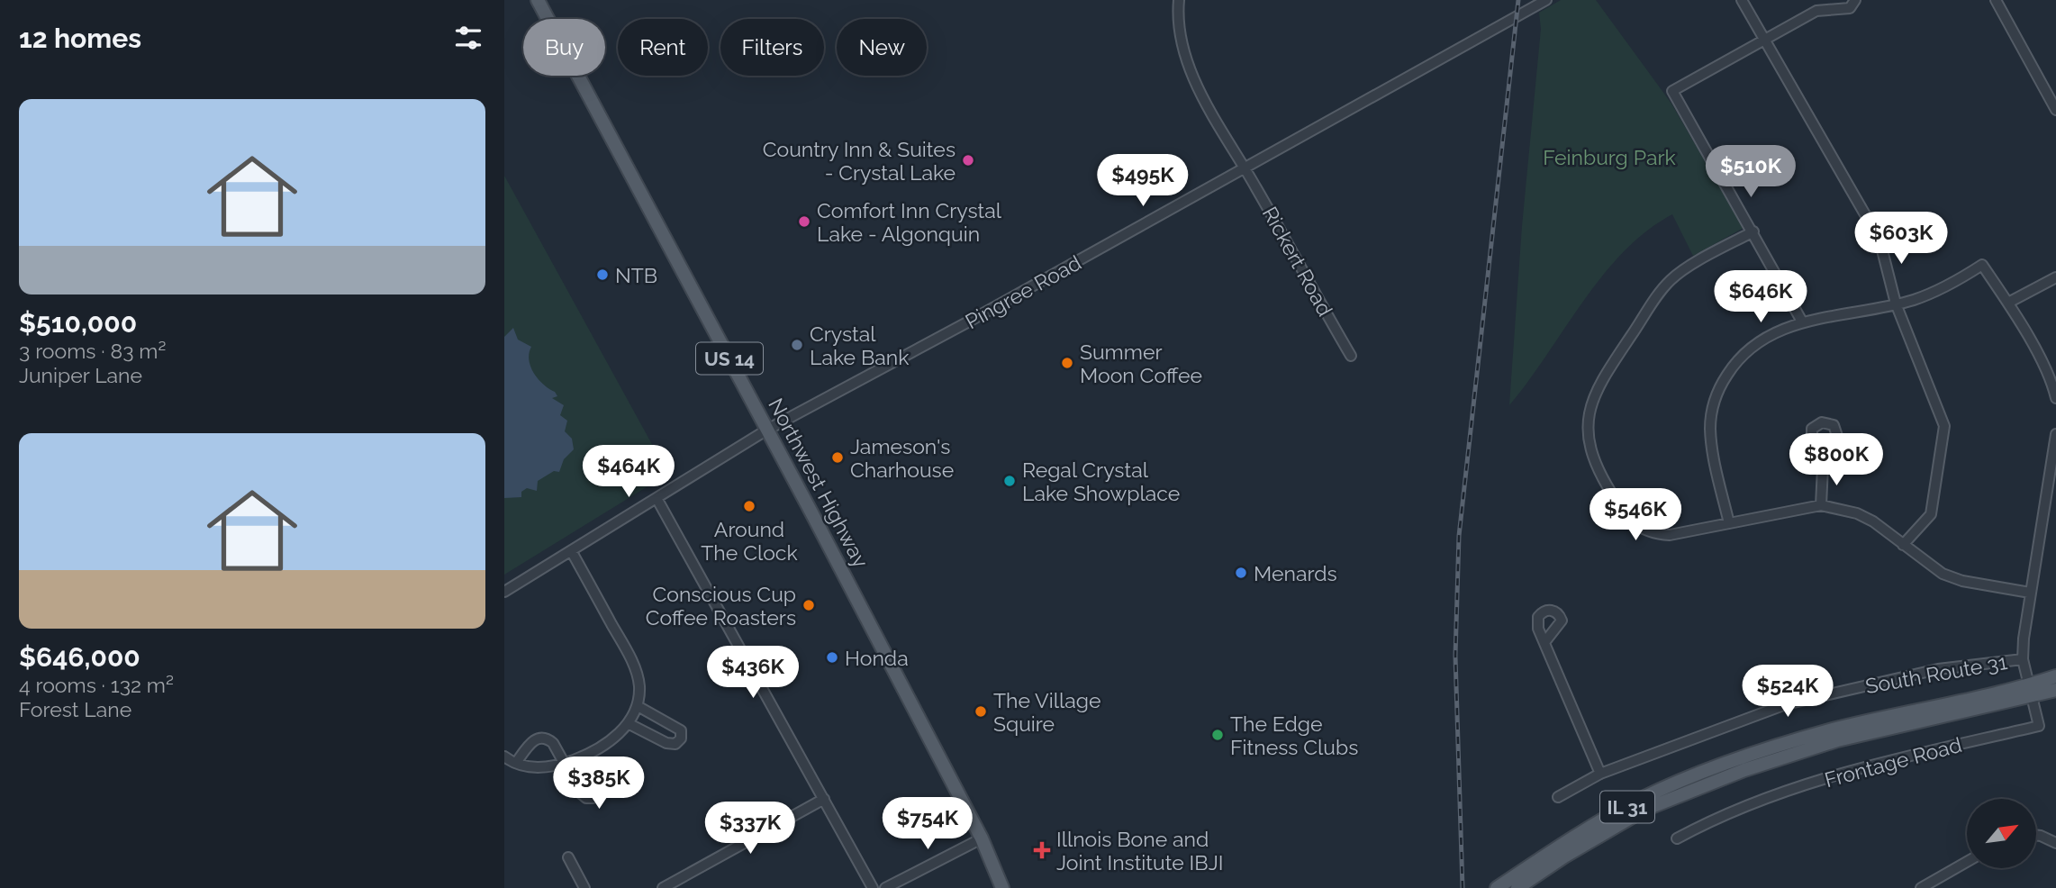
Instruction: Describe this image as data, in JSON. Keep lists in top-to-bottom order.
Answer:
{
  "streets": {
    "main road": ["US 14", "Northwest Highway", "IL 31"],
    "street": [
      "Rickert Road",
      "Pingree Road",
      "South Route 31",
      "Frontage Road"
    ]
  },
  "crossings": [
    ["Rickert Road", "Pingree Road"],
    ["Pingree Road", "Northwest Highway"],
    ["Frontage Road", "IL 31"]
  ],
  "parks": ["Feinburg Park"],
  "places": {
    "other": [
      "Country Inn & Suites - Crystal Lake",
      "Comfort Inn Crystal Lake - Algonquin",
      "NTB",
      "Crystal Lake Bank",
      "Summer Moon Coffee",
      "Jameson's Charhouse",
      "Regal Crystal Lake Showplace",
      "Around The Clock",
      "Menards",
      "Conscious Cup Coffee Roasters",
      "Honda",
      "The Village Squire",
      "The Edge Fitness Clubs"
    ],
    "health": ["Illnois Bone and Joint Institute IBJI"]
  },
  "north": "top right",
  "page": {
    "heading": "12 homes",
    "chip": [
      "Buy",
      "Rent",
      "Filters",
      "New"
    ],
    "list": [
      {
        "name": "$510,000",
        "note": "3 rooms · 83 m² · Juniper Lane"
      },
      {
        "name": "$646,000",
        "note": "4 rooms · 132 m² · Forest Lane"
      }
    ],
    "price": [
      "$510K",
      "$495K",
      "$603K",
      "$646K",
      "$800K",
      "$464K",
      "$546K",
      "$436K",
      "$524K",
      "$385K",
      "$754K",
      "$337K"
    ]
  }
}
